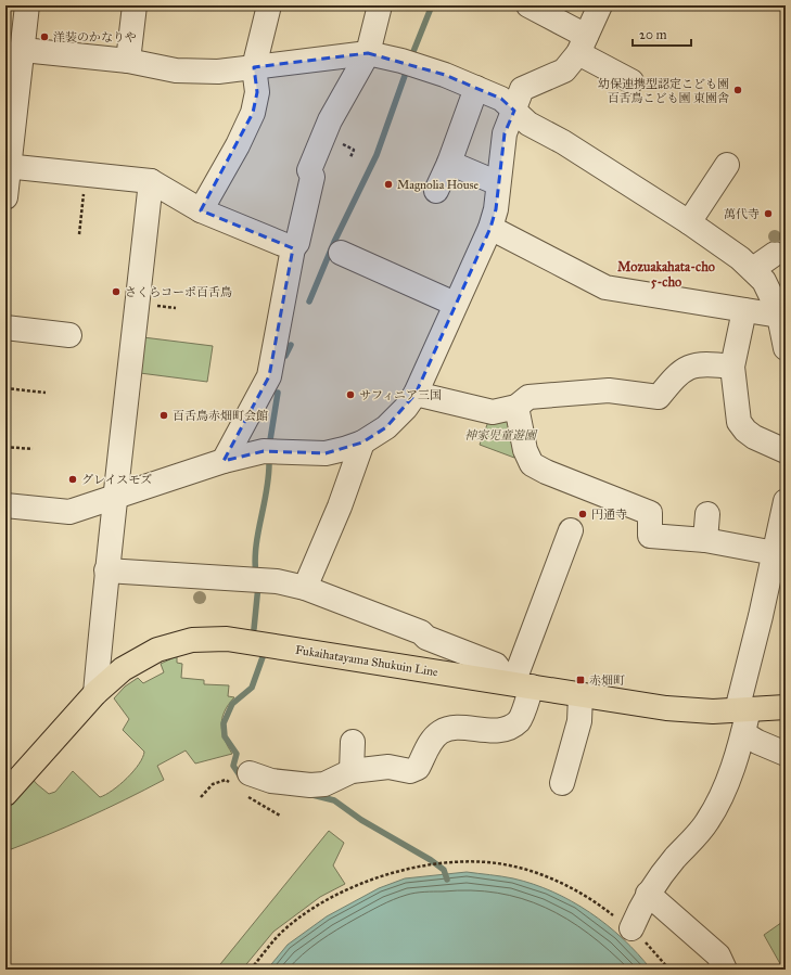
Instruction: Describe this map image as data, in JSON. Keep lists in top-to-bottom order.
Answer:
{
  "streets": {
    "main road": ["Fukaihatayama Shukuin Line"]
  },
  "districts": ["Mozuakahata-cho 5-cho"],
  "parks": ["神家児童遊園"],
  "places": {
    "other": [
      "洋装のかなりや",
      "幼保連携型認定こども園 百舌鳥こども園 東園舎",
      "Magnolia House",
      "萬代寺",
      "さくらコーポ百舌鳥",
      "サフィニア三国",
      "百舌鳥赤畑町会館",
      "グレイスモズ",
      "円通寺"
    ],
    "transit": ["赤畑町"]
  },
  "scale_bar": "20 m"
}
